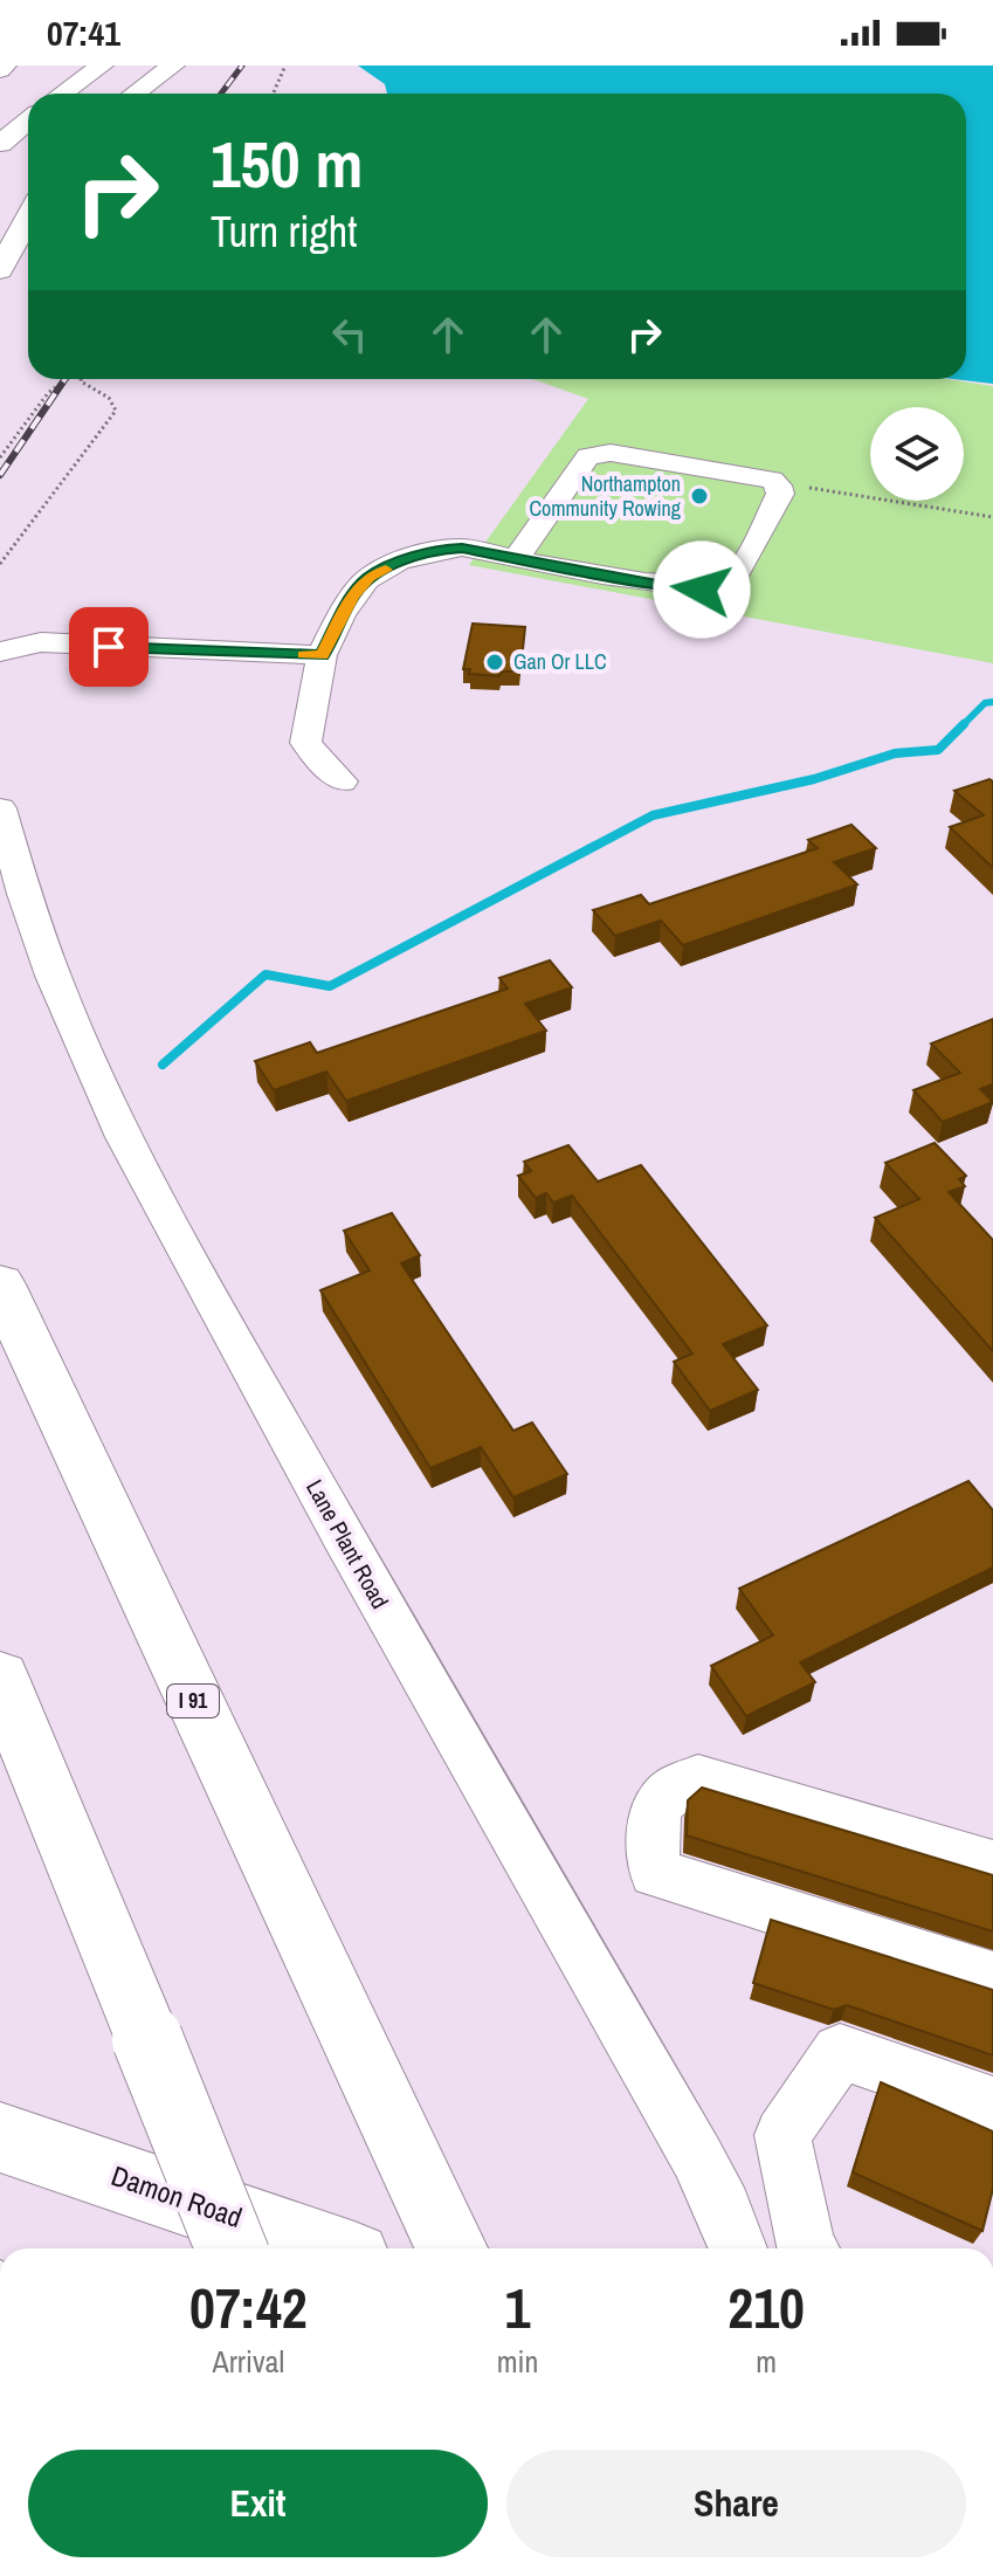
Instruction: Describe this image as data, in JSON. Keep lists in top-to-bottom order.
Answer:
{
  "streets": {
    "main road": ["I 91", "Damon Road"],
    "street": ["Lane Plant Road"]
  },
  "places": ["Northampton Community Rowing", "Gan Or LLC"],
  "page": {
    "status": "07:41",
    "turn": ["150 m", "Turn right"],
    "eta": [
      "07:42",
      "Arrival",
      "1",
      "min",
      "210",
      "m"
    ],
    "buttons": ["Exit", "Share"]
  }
}
